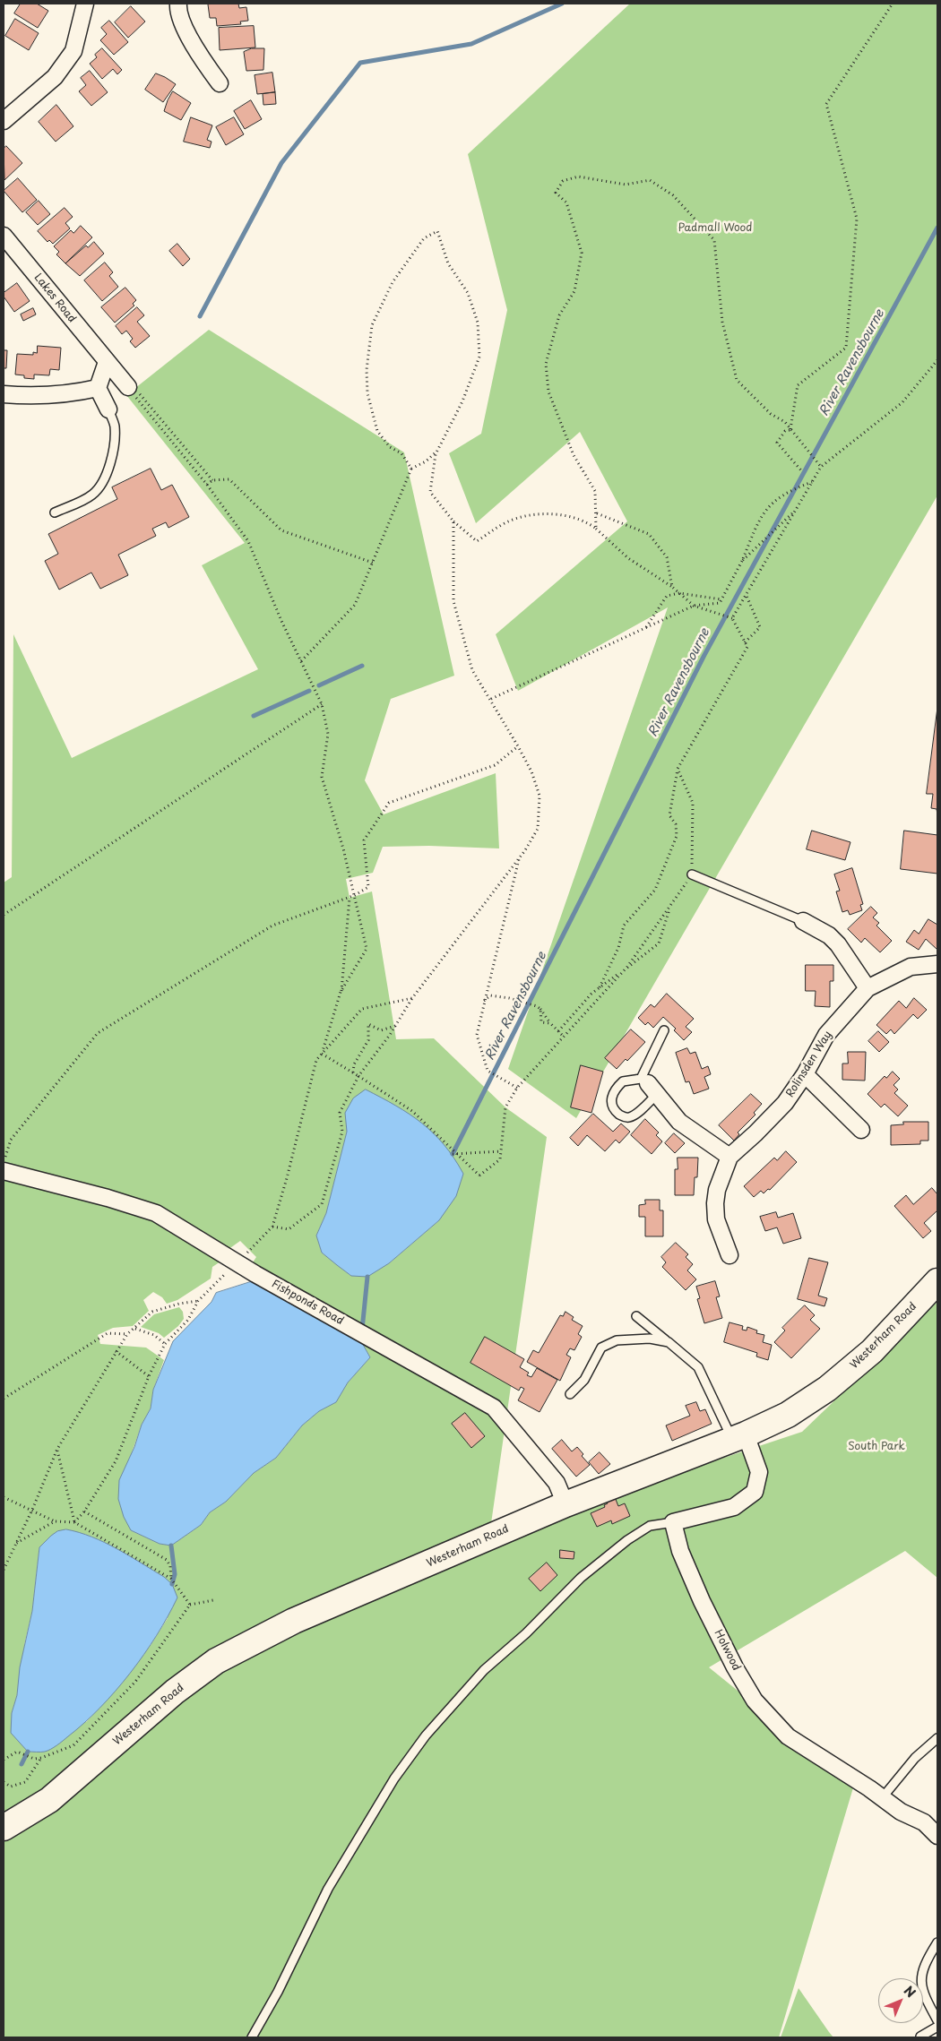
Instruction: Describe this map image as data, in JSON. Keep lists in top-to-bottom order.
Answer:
{
  "streets": {
    "main road": ["Westerham Road"],
    "street": [
      "Lakes Road",
      "Rolinsden Way",
      "Fishponds Road",
      "Holwood"
    ]
  },
  "crossings": [
    ["Fishponds Road", "Westerham Road"]
  ],
  "water": ["River Ravensbourne"],
  "parks": ["Padmall Wood", "South Park"],
  "north": "top right"
}
